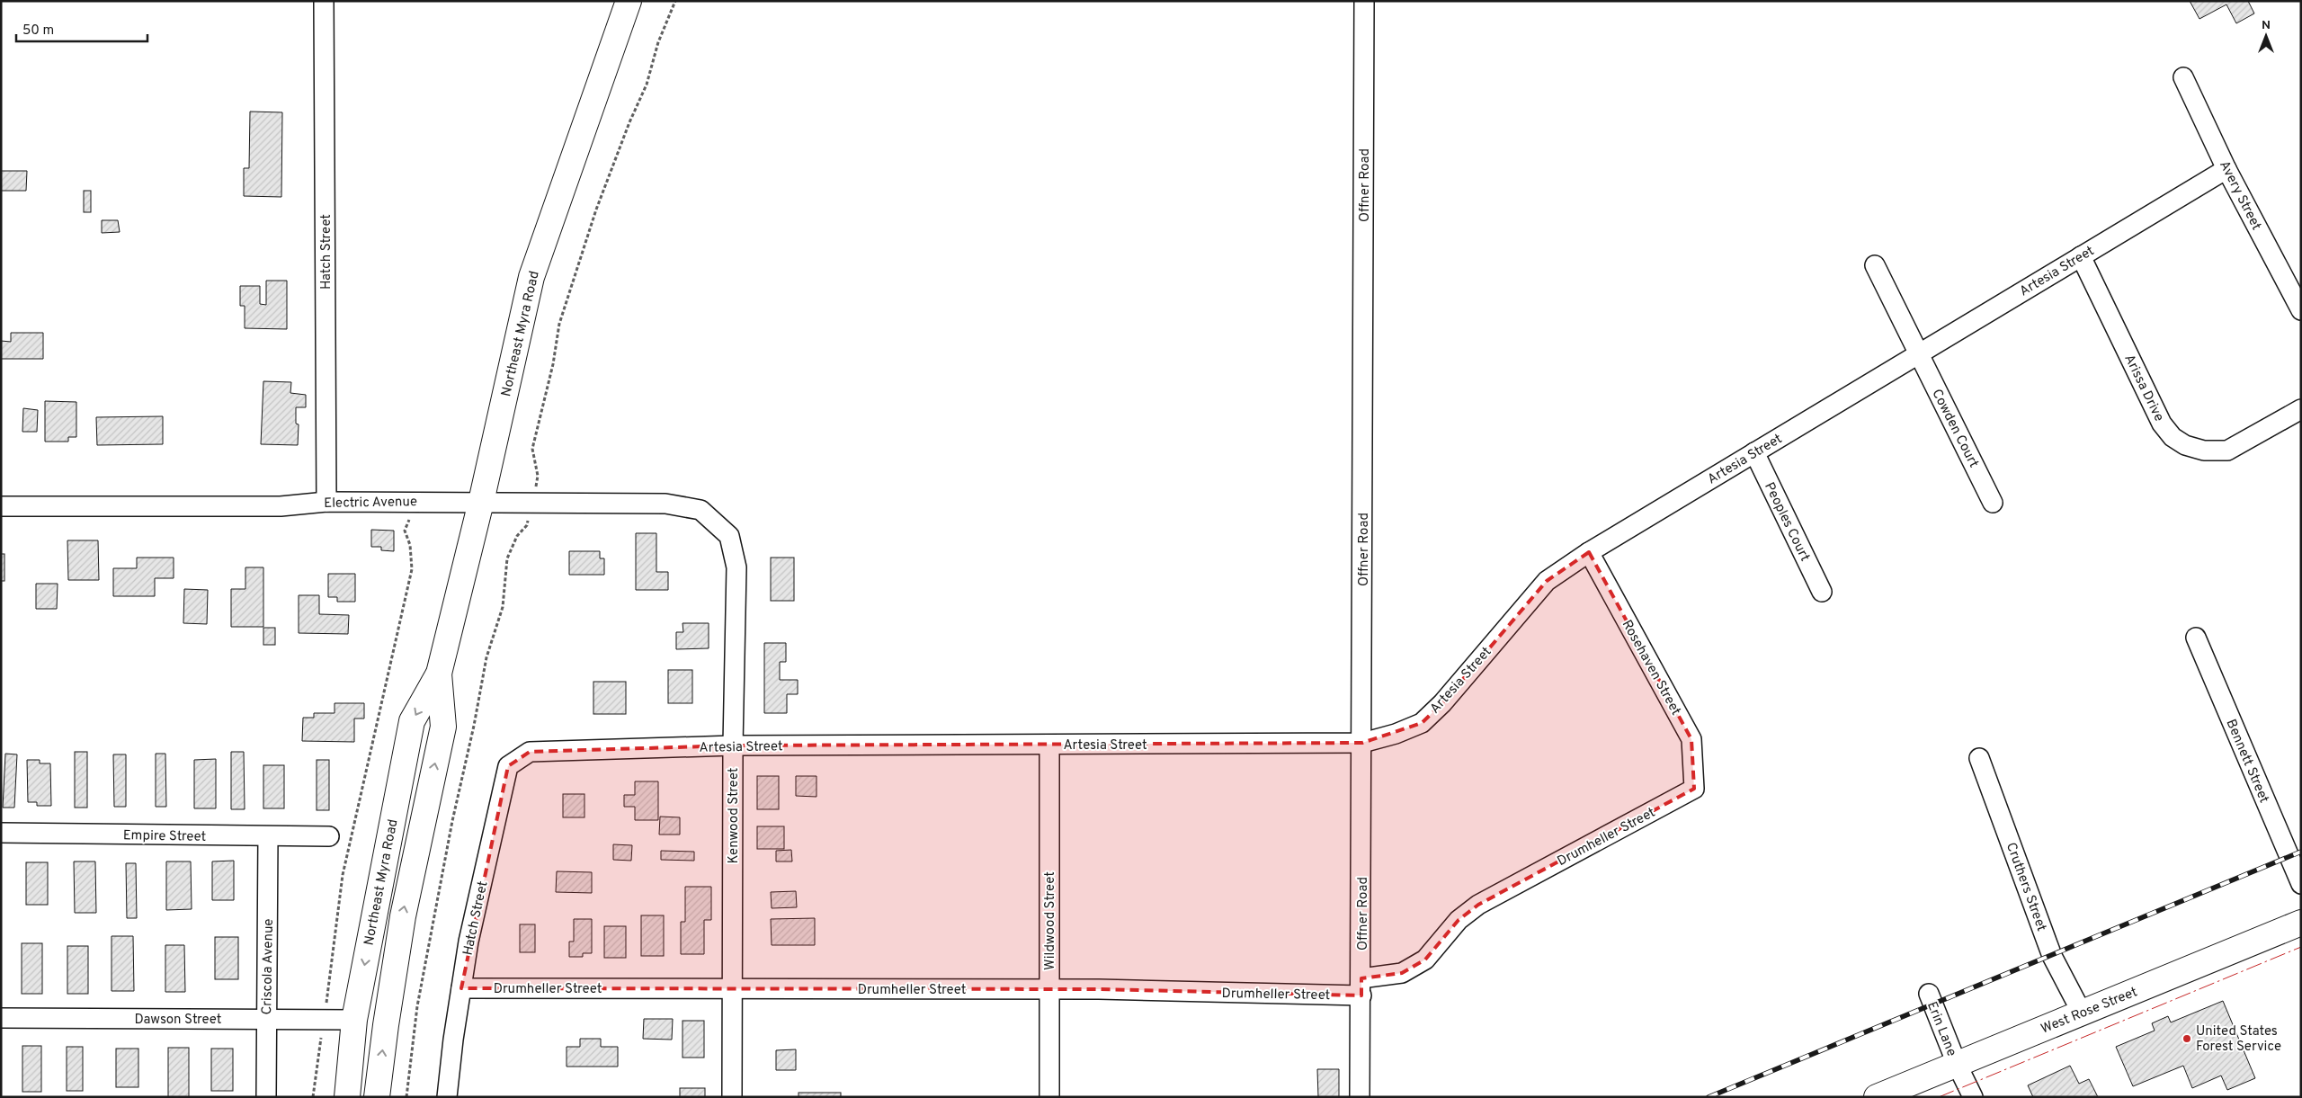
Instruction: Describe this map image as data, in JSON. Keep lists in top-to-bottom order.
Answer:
{
  "streets": {
    "main road": ["Northeast Myra Road", "West Rose Street"],
    "street": [
      "Offner Road",
      "Avery Street",
      "Hatch Street",
      "Artesia Street",
      "Arissa Drive",
      "Cowden Court",
      "Electric Avenue",
      "Peoples Court",
      "Rosehaven Street",
      "Bennett Street",
      "Kenwood Street",
      "Empire Street",
      "Drumheller Street",
      "Cruthers Street",
      "Wildwood Street",
      "Criscola Avenue",
      "Dawson Street",
      "Erin Lane"
    ]
  },
  "crossings": [
    ["Offner Road", "Artesia Street"],
    ["Offner Road", "Drumheller Street"],
    ["Avery Street", "Artesia Street"],
    ["Hatch Street", "Artesia Street"],
    ["Hatch Street", "Electric Avenue"],
    ["Hatch Street", "Drumheller Street"],
    ["Artesia Street", "Arissa Drive"],
    ["Artesia Street", "Cowden Court"],
    ["Artesia Street", "Peoples Court"],
    ["Artesia Street", "Rosehaven Street"],
    ["Artesia Street", "Kenwood Street"],
    ["Artesia Street", "Wildwood Street"],
    ["Northeast Myra Road", "Electric Avenue"],
    ["Northeast Myra Road", "Dawson Street"],
    ["Electric Avenue", "Kenwood Street"],
    ["Rosehaven Street", "Drumheller Street"],
    ["Kenwood Street", "Drumheller Street"],
    ["Empire Street", "Criscola Avenue"],
    ["Drumheller Street", "Wildwood Street"],
    ["Cruthers Street", "West Rose Street"],
    ["Criscola Avenue", "Dawson Street"],
    ["West Rose Street", "Erin Lane"]
  ],
  "places": ["United States Forest Service"],
  "scale_bar": "50 m",
  "north": "top"
}
